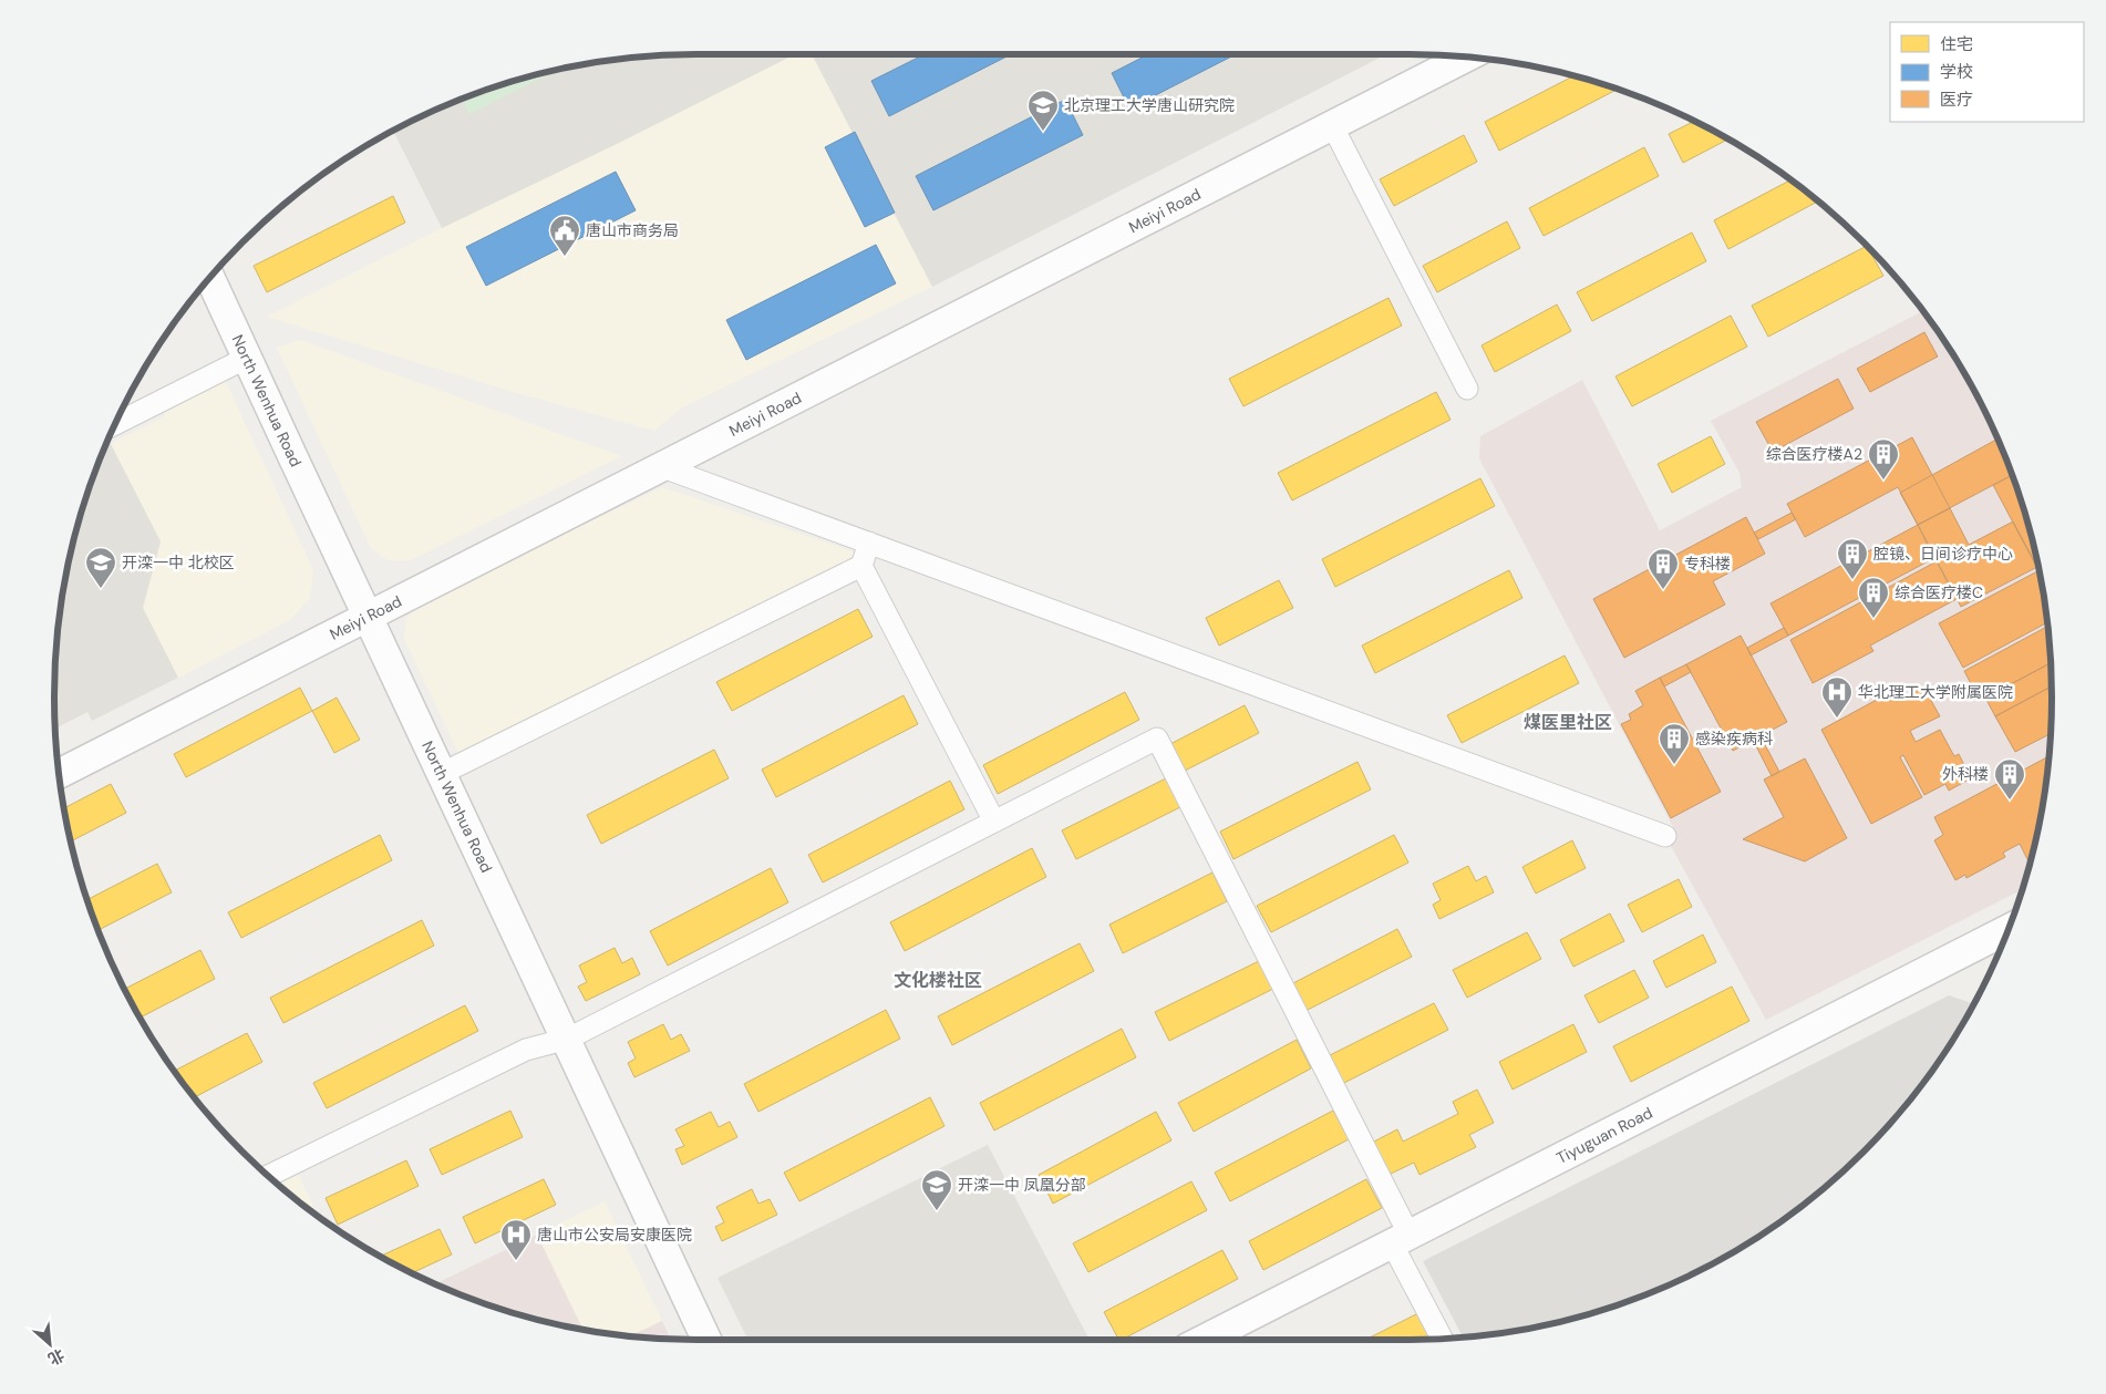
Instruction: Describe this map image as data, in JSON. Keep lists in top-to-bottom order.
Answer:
{
  "streets": {
    "street": ["Meiyi Road", "North Wenhua Road", "Tiyuguan Road"]
  },
  "crossings": [
    ["Meiyi Road", "North Wenhua Road"]
  ],
  "districts": ["煤医里社区", "文化楼社区"],
  "places": {
    "school or university": ["北京理工大学唐山研究院", "开滦一中 北校区", "开滦一中 凤凰分部"],
    "public building": ["唐山市商务局"],
    "building": [
      "综合医疗楼A2",
      "腔镜、日间诊疗中心",
      "专科楼",
      "综合医疗楼C",
      "感染疾病科",
      "外科楼"
    ],
    "hospital": ["华北理工大学附属医院", "唐山市公安局安康医院"]
  },
  "legend": ["住宅", "学校", "医疗"],
  "north": "bottom right"
}
